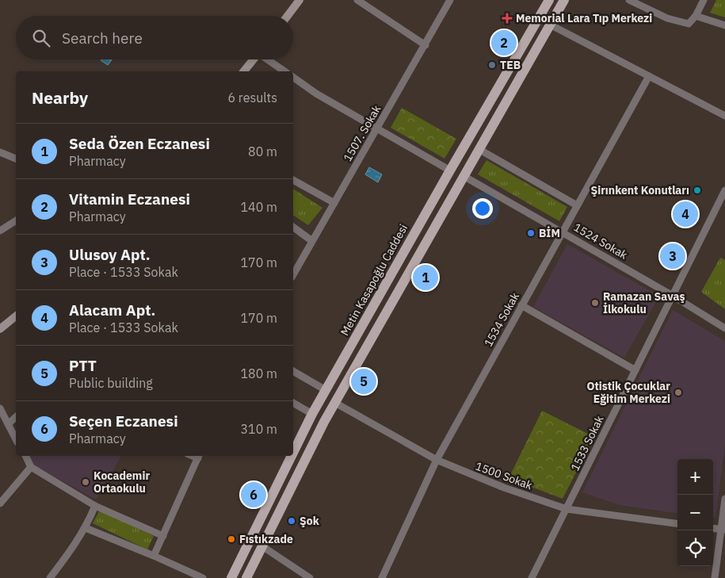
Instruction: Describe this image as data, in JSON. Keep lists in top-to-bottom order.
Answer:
{
  "streets": {
    "main road": ["Metin Kasapoğlu Caddesi"],
    "street": [
      "1507. Sokak",
      "1524 Sokak",
      "1534 Sokak",
      "1533 Sokak",
      "1500 Sokak"
    ]
  },
  "crossings": [
    ["1524 Sokak", "1534 Sokak"],
    ["1524 Sokak", "1533 Sokak"],
    ["1534 Sokak", "1500 Sokak"],
    ["1533 Sokak", "1500 Sokak"]
  ],
  "places": {
    "health": ["Memorial Lara Tıp Merkezi"],
    "other": [
      "TEB",
      "Şirınkent Konutları",
      "BİM",
      "Ramazan Savaş İlkokulu",
      "Otistik Çocuklar Eğitim Merkezi",
      "Kocademir Ortaokulu",
      "Şok",
      "Fıstıkzade"
    ]
  },
  "page": {
    "search": "Search here",
    "pins": [
      "2",
      "4",
      "3",
      "1",
      "5",
      "6"
    ],
    "heading": ["Nearby", "6 results"],
    "list": [
      {
        "mark": "1",
        "name": "Seda Özen Eczanesi",
        "note": "Pharmacy",
        "value": "80 m"
      },
      {
        "mark": "2",
        "name": "Vitamin Eczanesi",
        "note": "Pharmacy",
        "value": "140 m"
      },
      {
        "mark": "3",
        "name": "Ulusoy Apt.",
        "note": "Place · 1533 Sokak",
        "value": "170 m"
      },
      {
        "mark": "4",
        "name": "Alacam Apt.",
        "note": "Place · 1533 Sokak",
        "value": "170 m"
      },
      {
        "mark": "5",
        "name": "PTT",
        "note": "Public building",
        "value": "180 m"
      },
      {
        "mark": "6",
        "name": "Seçen Eczanesi",
        "note": "Pharmacy",
        "value": "310 m"
      }
    ],
    "map_buttons": ["+", "−"]
  }
}
